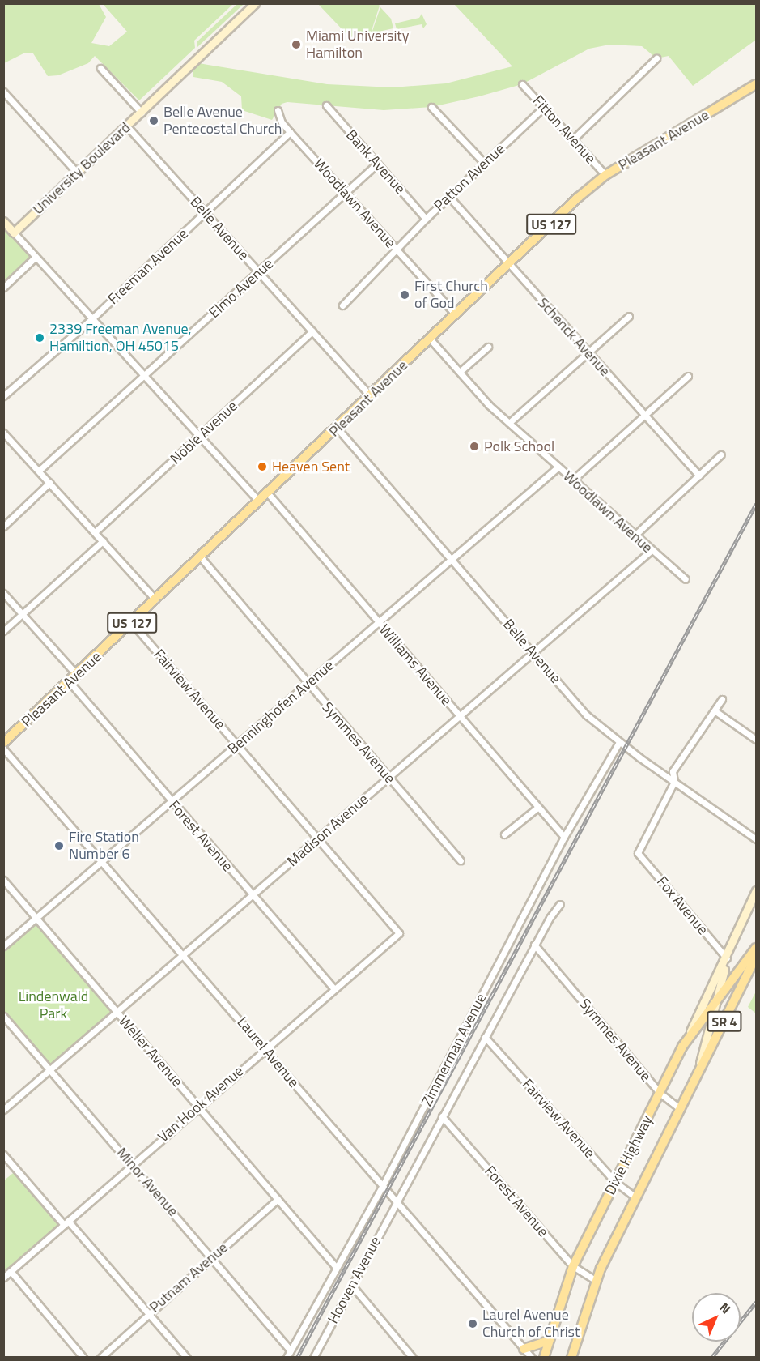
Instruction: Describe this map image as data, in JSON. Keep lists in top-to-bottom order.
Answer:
{
  "streets": {
    "main road": [
      "Pleasant Avenue",
      "US 127",
      "SR 4",
      "Dixie Highway"
    ],
    "street": [
      "Fitton Avenue",
      "Bank Avenue",
      "University Boulevard",
      "Patton Avenue",
      "Woodlawn Avenue",
      "Belle Avenue",
      "Freeman Avenue",
      "Elmo Avenue",
      "Schenck Avenue",
      "Noble Avenue",
      "Williams Avenue",
      "Fairview Avenue",
      "Benninghofen Avenue",
      "Symmes Avenue",
      "Madison Avenue",
      "Forest Avenue",
      "Fox Avenue",
      "Zimmerman Avenue",
      "Weller Avenue",
      "Laurel Avenue",
      "Van Hook Avenue",
      "Minor Avenue",
      "Putnam Avenue",
      "Hooven Avenue"
    ]
  },
  "crossings": [
    ["Fitton Avenue", "Pleasant Avenue"],
    ["Fitton Avenue", "Patton Avenue"],
    ["Pleasant Avenue", "Woodlawn Avenue"],
    ["Pleasant Avenue", "Belle Avenue"],
    ["Pleasant Avenue", "Schenck Avenue"],
    ["Pleasant Avenue", "Williams Avenue"],
    ["Pleasant Avenue", "Fairview Avenue"],
    ["Pleasant Avenue", "Symmes Avenue"],
    ["Pleasant Avenue", "Forest Avenue"],
    ["Bank Avenue", "Patton Avenue"],
    ["Bank Avenue", "Elmo Avenue"],
    ["University Boulevard", "Belle Avenue"],
    ["Patton Avenue", "Woodlawn Avenue"],
    ["Patton Avenue", "Schenck Avenue"],
    ["Woodlawn Avenue", "Freeman Avenue"],
    ["Woodlawn Avenue", "Elmo Avenue"],
    ["Woodlawn Avenue", "Benninghofen Avenue"],
    ["Woodlawn Avenue", "Madison Avenue"],
    ["Belle Avenue", "Freeman Avenue"],
    ["Belle Avenue", "Elmo Avenue"],
    ["Belle Avenue", "Noble Avenue"],
    ["Belle Avenue", "Benninghofen Avenue"],
    ["Belle Avenue", "Madison Avenue"],
    ["Belle Avenue", "Fox Avenue"],
    ["Belle Avenue", "Zimmerman Avenue"],
    ["Williams Avenue", "Benninghofen Avenue"],
    ["Williams Avenue", "Madison Avenue"],
    ["Williams Avenue", "Zimmerman Avenue"],
    ["Fairview Avenue", "Benninghofen Avenue"],
    ["Fairview Avenue", "Madison Avenue"],
    ["Fairview Avenue", "Zimmerman Avenue"],
    ["Fairview Avenue", "Van Hook Avenue"],
    ["Fairview Avenue", "Dixie Highway"],
    ["Benninghofen Avenue", "Symmes Avenue"],
    ["Benninghofen Avenue", "Forest Avenue"],
    ["Benninghofen Avenue", "Weller Avenue"],
    ["Benninghofen Avenue", "Laurel Avenue"],
    ["Symmes Avenue", "Madison Avenue"],
    ["Symmes Avenue", "Zimmerman Avenue"],
    ["Symmes Avenue", "Dixie Highway"],
    ["Madison Avenue", "Forest Avenue"],
    ["Madison Avenue", "Weller Avenue"],
    ["Madison Avenue", "Laurel Avenue"],
    ["Madison Avenue", "Minor Avenue"],
    ["Forest Avenue", "Zimmerman Avenue"],
    ["Forest Avenue", "Van Hook Avenue"],
    ["Forest Avenue", "Dixie Highway"],
    ["Fox Avenue", "Dixie Highway"],
    ["SR 4", "Dixie Highway"],
    ["Zimmerman Avenue", "Weller Avenue"],
    ["Zimmerman Avenue", "Laurel Avenue"],
    ["Zimmerman Avenue", "Minor Avenue"],
    ["Zimmerman Avenue", "Hooven Avenue"],
    ["Weller Avenue", "Van Hook Avenue"],
    ["Weller Avenue", "Putnam Avenue"],
    ["Laurel Avenue", "Van Hook Avenue"],
    ["Laurel Avenue", "Hooven Avenue"],
    ["Van Hook Avenue", "Minor Avenue"],
    ["Minor Avenue", "Putnam Avenue"]
  ],
  "parks": ["Lindenwald Park"],
  "places": [
    "Miami University Hamilton",
    "Belle Avenue Pentecostal Church",
    "First Church of God",
    "2339 Freeman Avenue, Hamiltion, OH 45015",
    "Polk School",
    "Heaven Sent",
    "Fire Station Number 6",
    "Laurel Avenue Church of Christ"
  ],
  "north": "top right"
}
